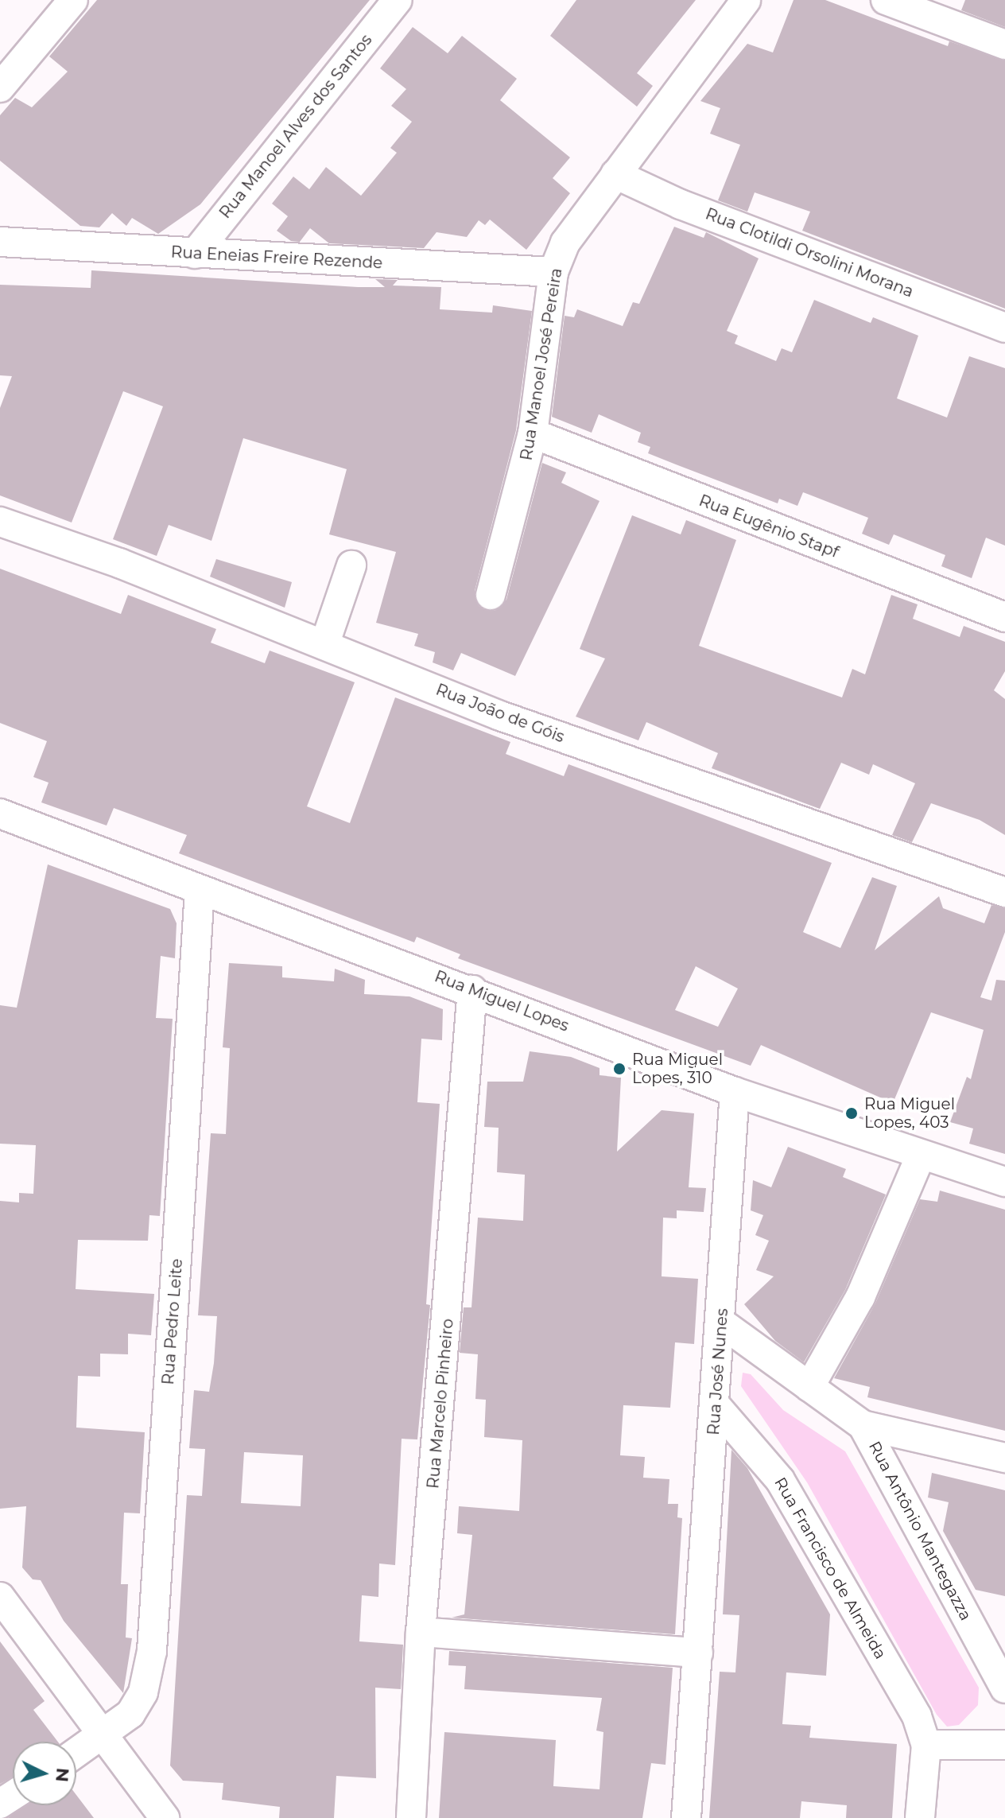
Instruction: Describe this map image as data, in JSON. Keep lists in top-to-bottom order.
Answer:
{
  "streets": {
    "street": [
      "Rua Manoel Alves dos Santos",
      "Rua Clotildi Orsolini Morana",
      "Rua Eneias Freire Rezende",
      "Rua Manoel José Pereira",
      "Rua Eugênio Stapf",
      "Rua João de Góis",
      "Rua Miguel Lopes",
      "Rua Pedro Leite",
      "Rua José Nunes",
      "Rua Marcelo Pinheiro",
      "Rua Antônio Mantegazza",
      "Rua Francisco de Almeida"
    ]
  },
  "crossings": [
    ["Rua Manoel Alves dos Santos", "Rua Eneias Freire Rezende"],
    ["Rua Clotildi Orsolini Morana", "Rua Manoel José Pereira"],
    ["Rua Eneias Freire Rezende", "Rua Manoel José Pereira"],
    ["Rua Manoel José Pereira", "Rua Eugênio Stapf"],
    ["Rua Miguel Lopes", "Rua Pedro Leite"],
    ["Rua Miguel Lopes", "Rua José Nunes"],
    ["Rua Miguel Lopes", "Rua Marcelo Pinheiro"],
    ["Rua José Nunes", "Rua Antônio Mantegazza"],
    ["Rua José Nunes", "Rua Francisco de Almeida"]
  ],
  "places": ["Rua Miguel Lopes, 310", "Rua Miguel Lopes, 403"],
  "north": "right"
}
